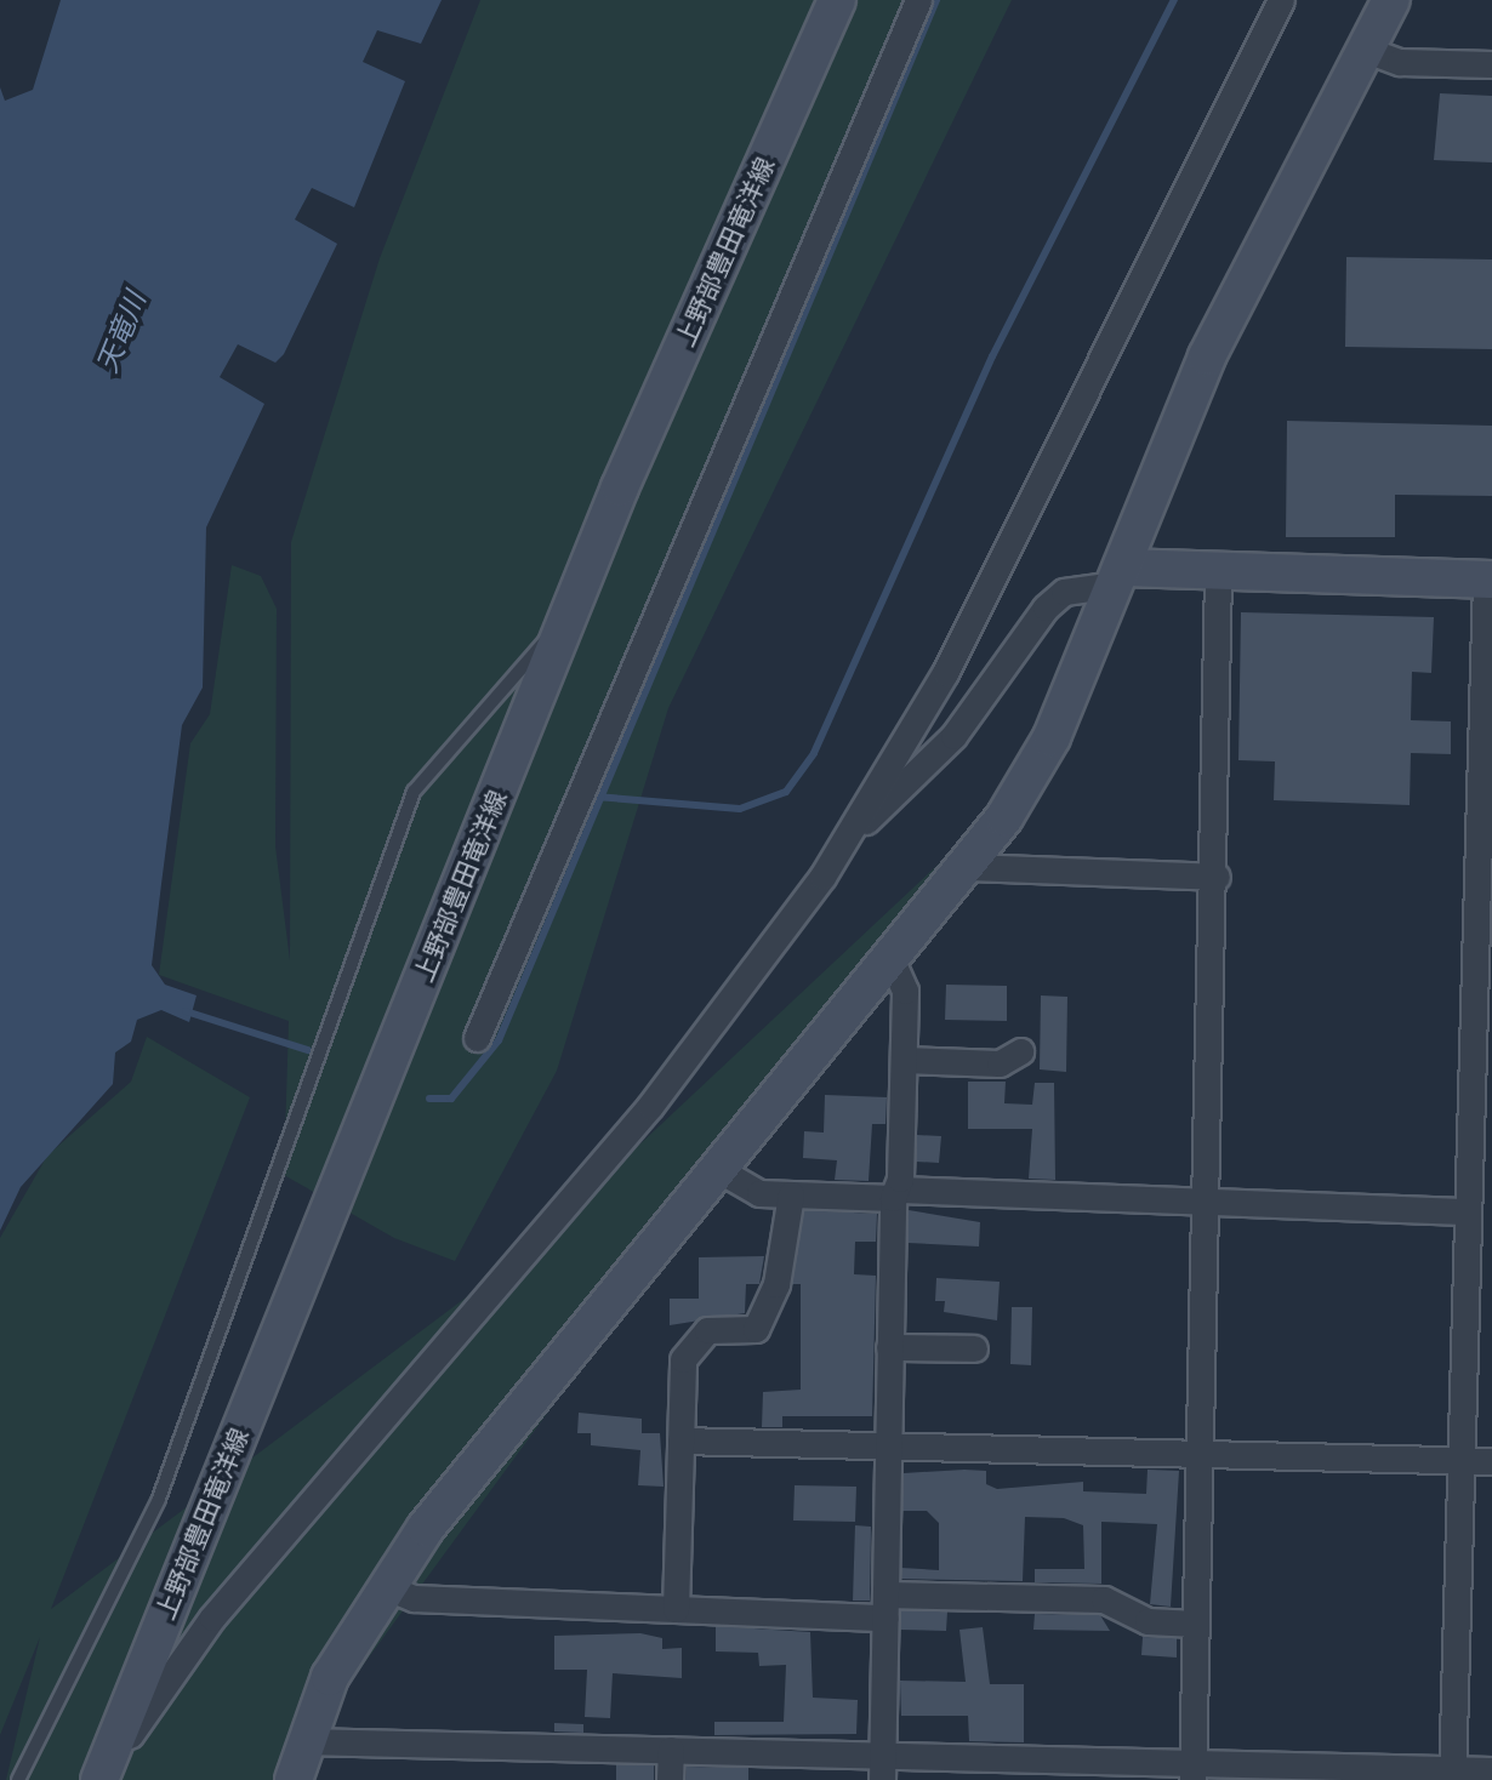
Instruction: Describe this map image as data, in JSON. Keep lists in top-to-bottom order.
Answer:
{
  "streets": {
    "street": ["上野部豊田竜洋線"]
  },
  "water": ["天竜川"]
}
